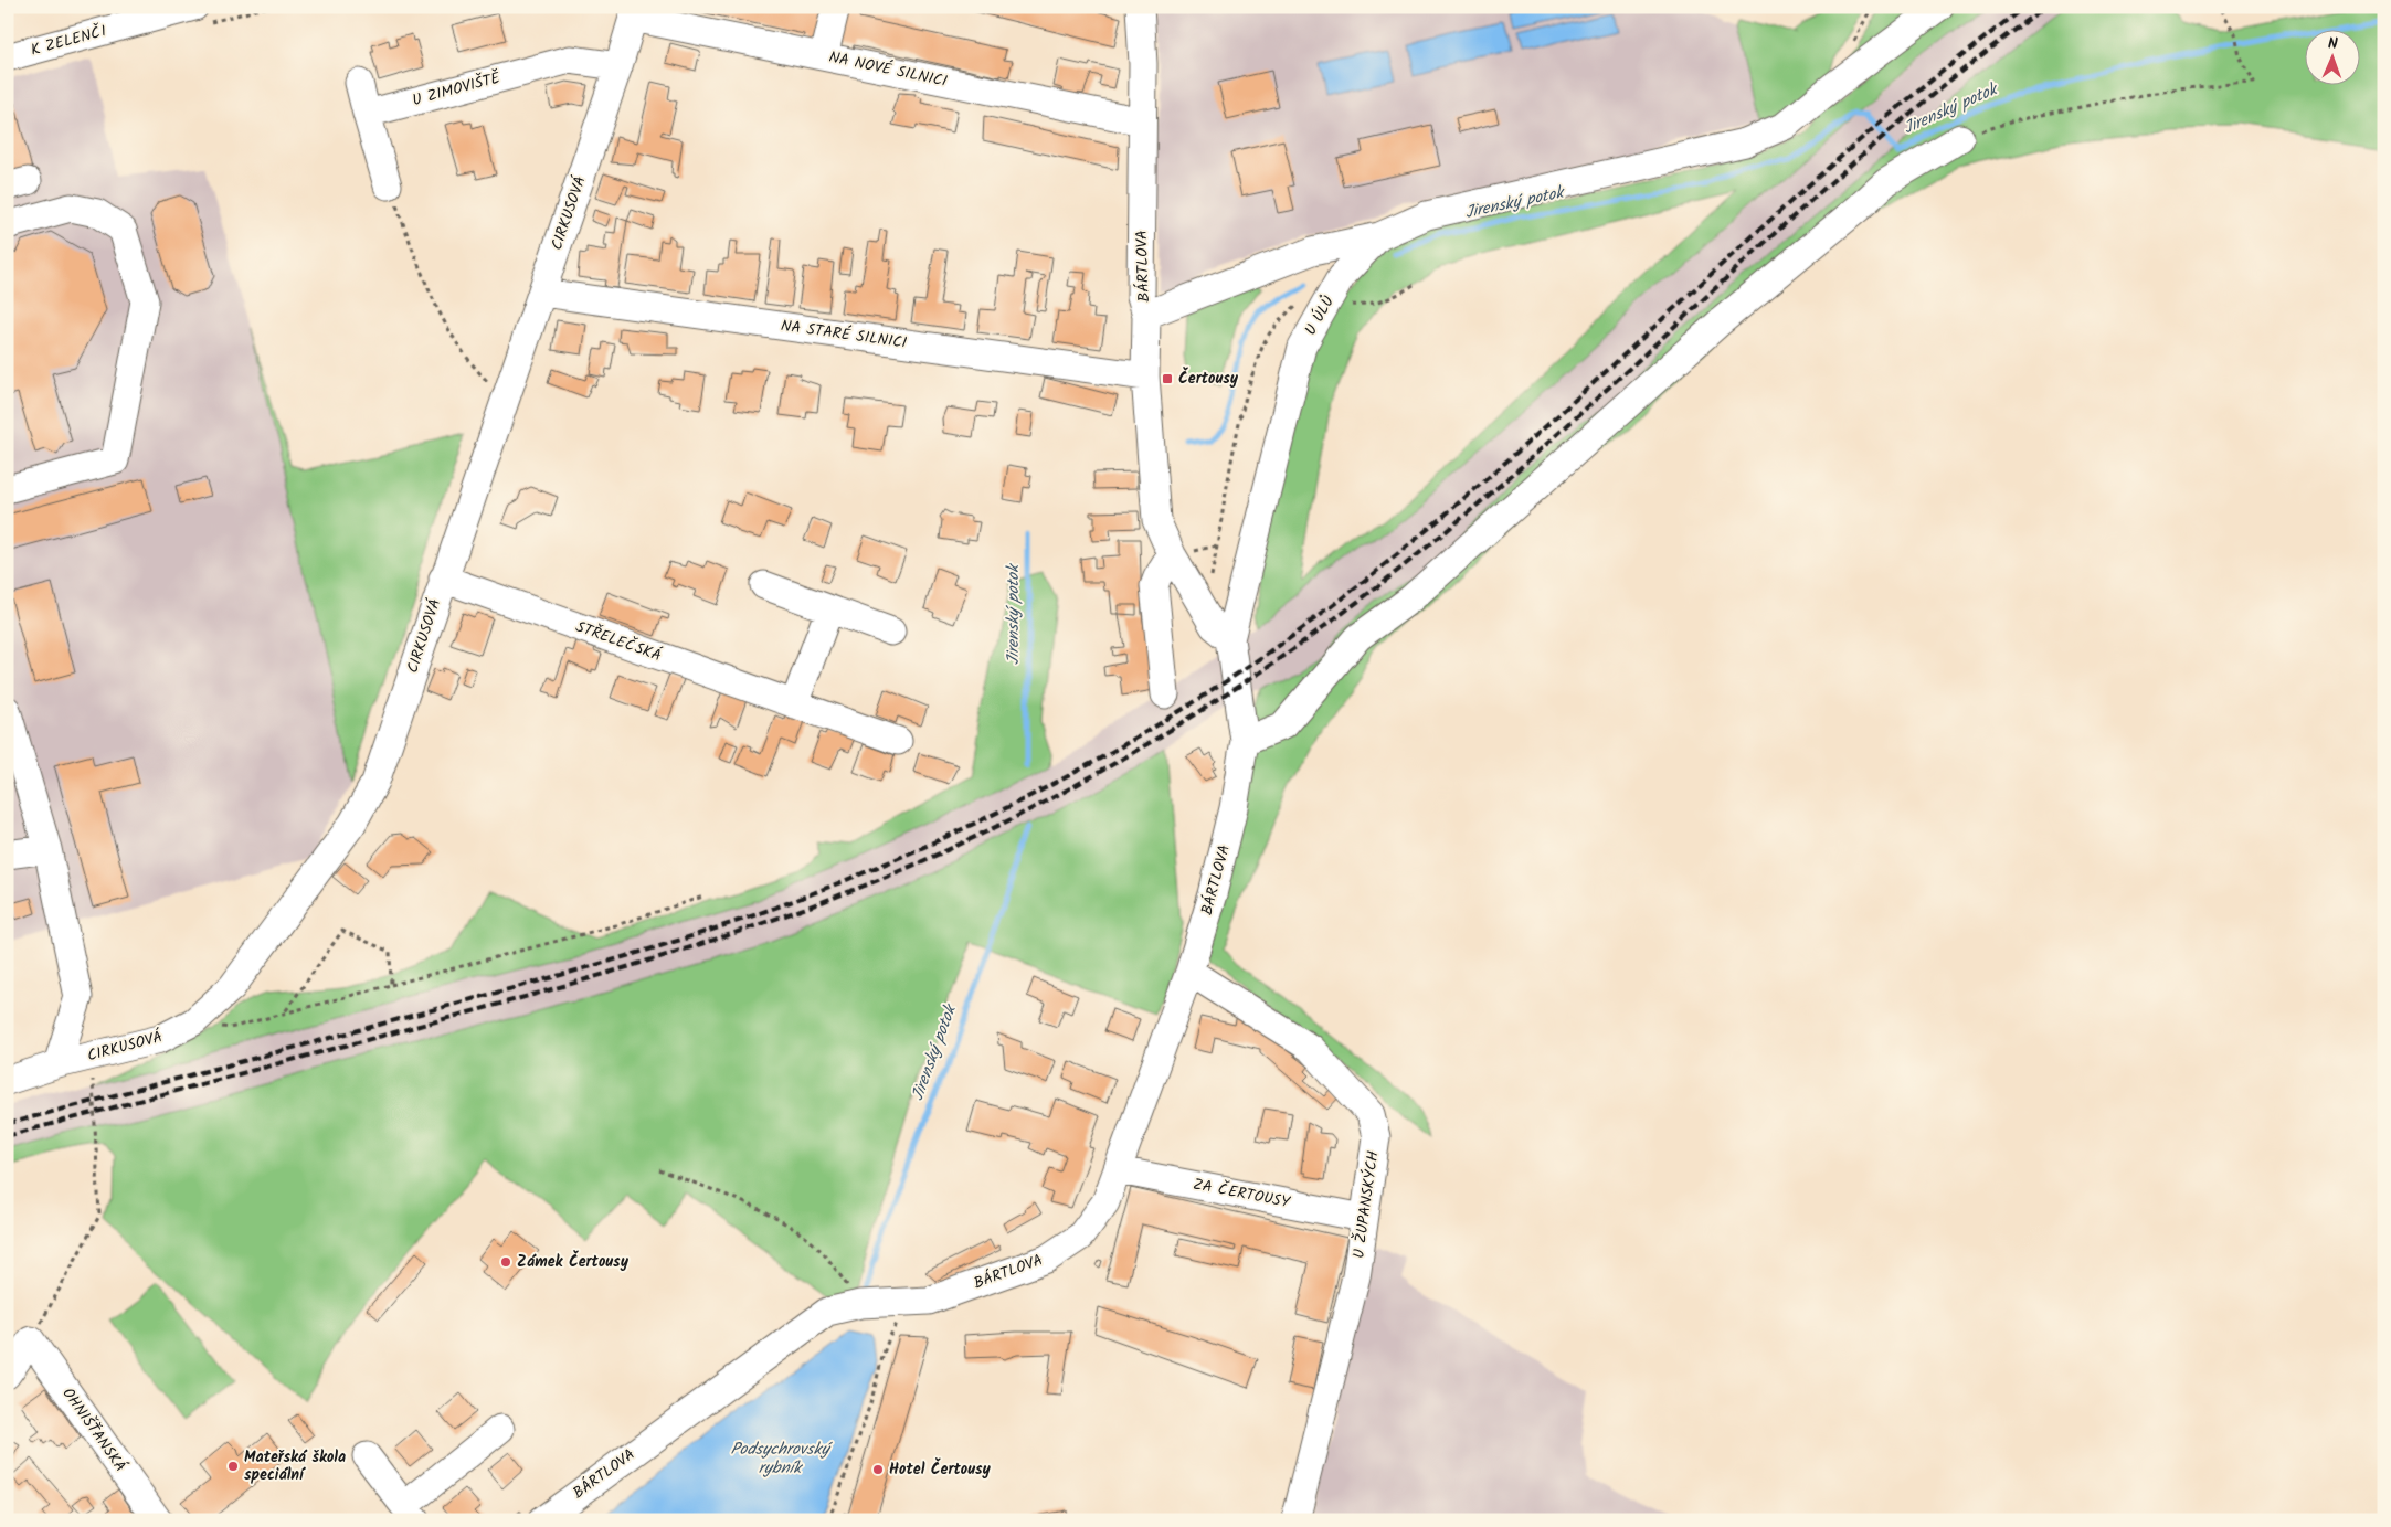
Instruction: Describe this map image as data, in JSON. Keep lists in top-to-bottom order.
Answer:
{
  "streets": {
    "street": [
      "K ZELENČI",
      "NA NOVÉ SILNICI",
      "U ZIMOVIŠTĚ",
      "CIRKUSOVÁ",
      "BÁRTLOVA",
      "U ÚLŮ",
      "NA STARÉ SILNICI",
      "STŘELEČSKÁ",
      "ZA ČERTOUSY",
      "U ŽUPANSKÝCH",
      "OHNIŠŤANSKÁ"
    ]
  },
  "crossings": [
    ["NA NOVÉ SILNICI", "CIRKUSOVÁ"],
    ["NA NOVÉ SILNICI", "BÁRTLOVA"],
    ["U ZIMOVIŠTĚ", "CIRKUSOVÁ"],
    ["CIRKUSOVÁ", "NA STARÉ SILNICI"],
    ["CIRKUSOVÁ", "STŘELEČSKÁ"],
    ["BÁRTLOVA", "U ÚLŮ"],
    ["BÁRTLOVA", "NA STARÉ SILNICI"],
    ["BÁRTLOVA", "ZA ČERTOUSY"],
    ["BÁRTLOVA", "U ŽUPANSKÝCH"],
    ["ZA ČERTOUSY", "U ŽUPANSKÝCH"]
  ],
  "water": ["Jirenský potok", "Podsychrovský rybník"],
  "places": {
    "transit": ["Čertousy"],
    "other": ["Zámek Čertousy", "Mateřská škola speciální", "Hotel Čertousy"]
  },
  "north": "top"
}
